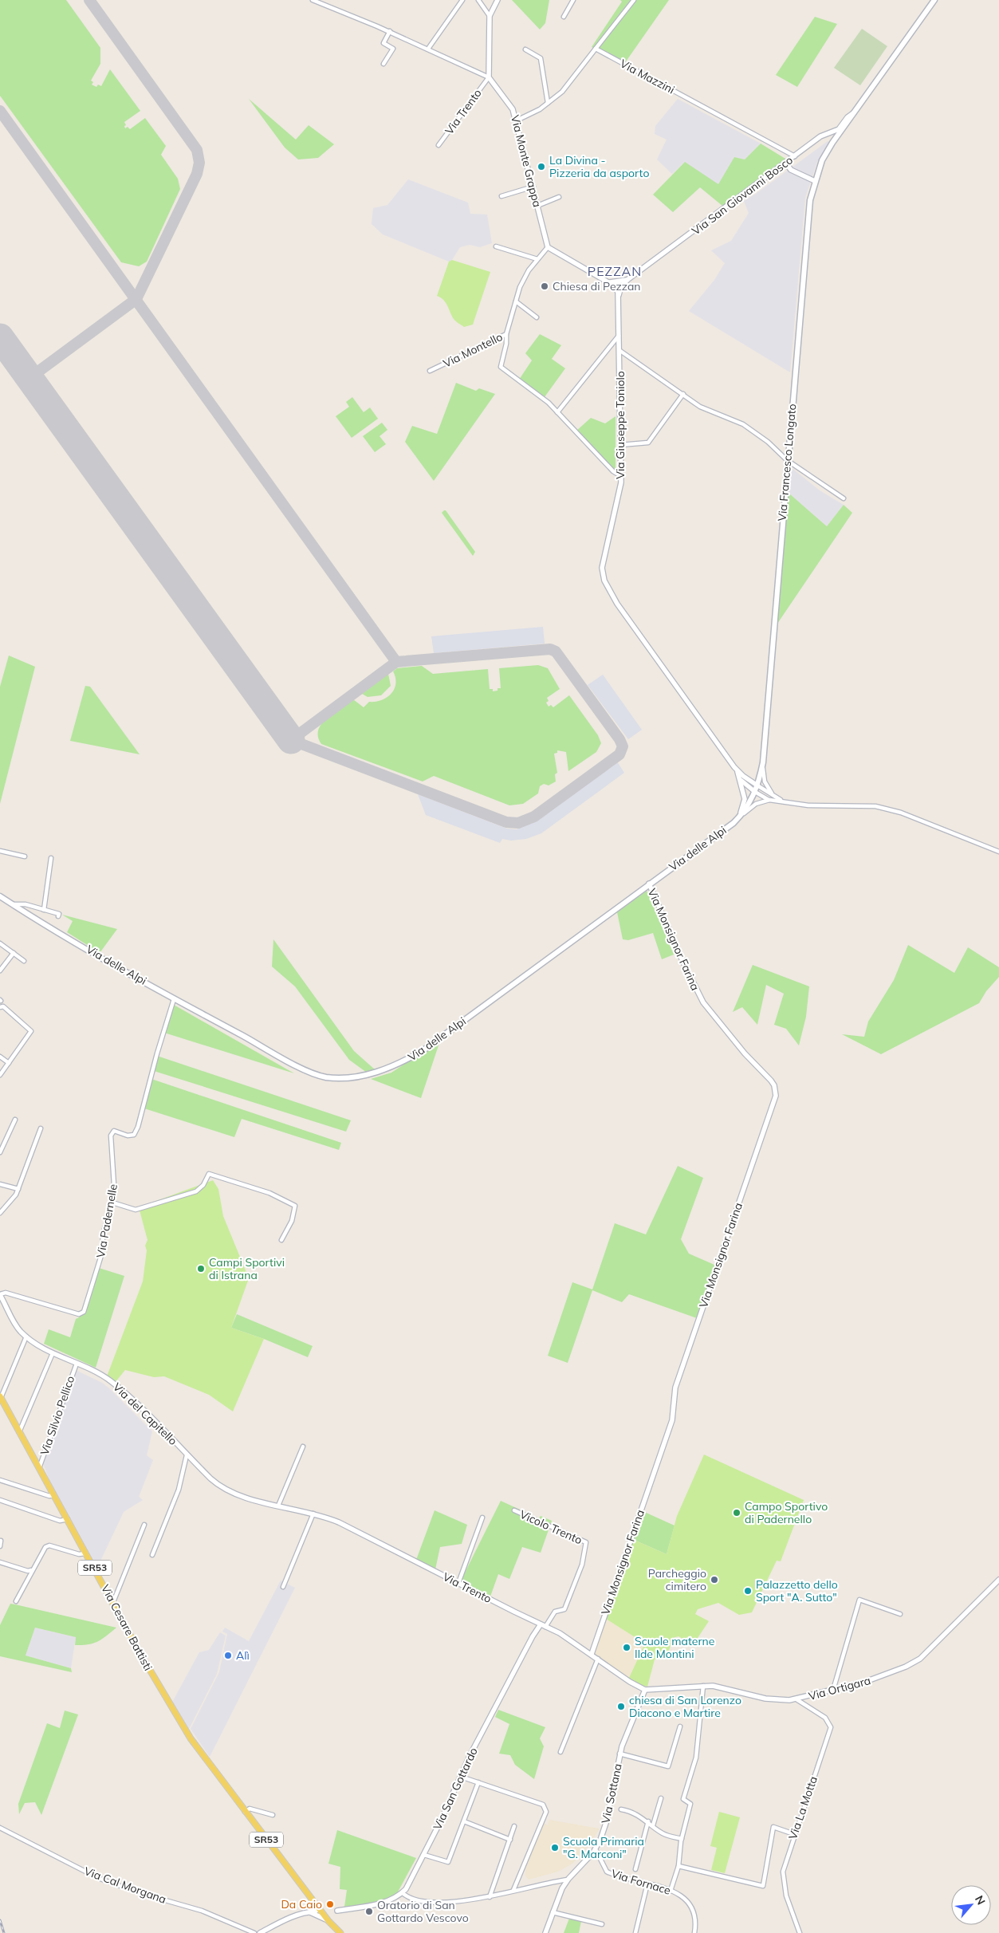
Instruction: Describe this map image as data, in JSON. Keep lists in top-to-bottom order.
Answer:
{
  "streets": {
    "main road": [
      "Via Francesco Longato",
      "Via delle Alpi",
      "SR53",
      "Via Cesare Battisti"
    ],
    "street": [
      "Via Mazzini",
      "Via Trento",
      "Via Monte Grappa",
      "Via San Giovanni Bosco",
      "Via Montello",
      "Via Giuseppe Toniolo",
      "Via Monsignor Farina",
      "Via Padernelle",
      "Via del Capitello",
      "Via Silvio Pellico",
      "Vicolo Trento",
      "Via Ortigara",
      "Via San Gottardo",
      "Via Sottana",
      "Via La Motta",
      "Via Fornace",
      "Via Cal Morgana"
    ]
  },
  "crossings": [
    ["Via Mazzini", "Via San Giovanni Bosco"],
    ["Via Trento", "Via Monte Grappa"],
    ["Via Trento", "Via Monsignor Farina"],
    ["Via Trento", "Via del Capitello"],
    ["Via Trento", "Vicolo Trento"],
    ["Via Trento", "Via Ortigara"],
    ["Via Trento", "Via San Gottardo"],
    ["Via Trento", "Via Sottana"],
    ["Via Monte Grappa", "Via Montello"],
    ["Via San Giovanni Bosco", "Via Francesco Longato"],
    ["Via Giuseppe Toniolo", "Via Francesco Longato"],
    ["Via Giuseppe Toniolo", "Via delle Alpi"],
    ["Via Francesco Longato", "Via delle Alpi"],
    ["Via delle Alpi", "Via Monsignor Farina"],
    ["Via delle Alpi", "Via Padernelle"],
    ["Via Padernelle", "Via del Capitello"],
    ["Via del Capitello", "Via Silvio Pellico"],
    ["Via Silvio Pellico", "Via Cesare Battisti"],
    ["Vicolo Trento", "Via San Gottardo"],
    ["SR53", "Via Cesare Battisti"],
    ["Via Ortigara", "Via Sottana"],
    ["Via Ortigara", "Via La Motta"],
    ["Via Sottana", "Via Fornace"]
  ],
  "districts": ["PEZZAN"],
  "places": [
    "La Divina - Pizzeria da asporto",
    "Chiesa di Pezzan",
    "Campi Sportivi di Istrana",
    "Campo Sportivo di Padernello",
    "Parcheggio cimitero",
    "Palazzetto dello Sport \"A. Sutto\"",
    "Scuole materne Ilde Montini",
    "Alì",
    "chiesa di San Lorenzo Diacono e Martire",
    "Scuola Primaria \"G. Marconi\"",
    "Da Caio",
    "Oratorio di San Gottardo Vescovo"
  ],
  "north": "top right"
}
